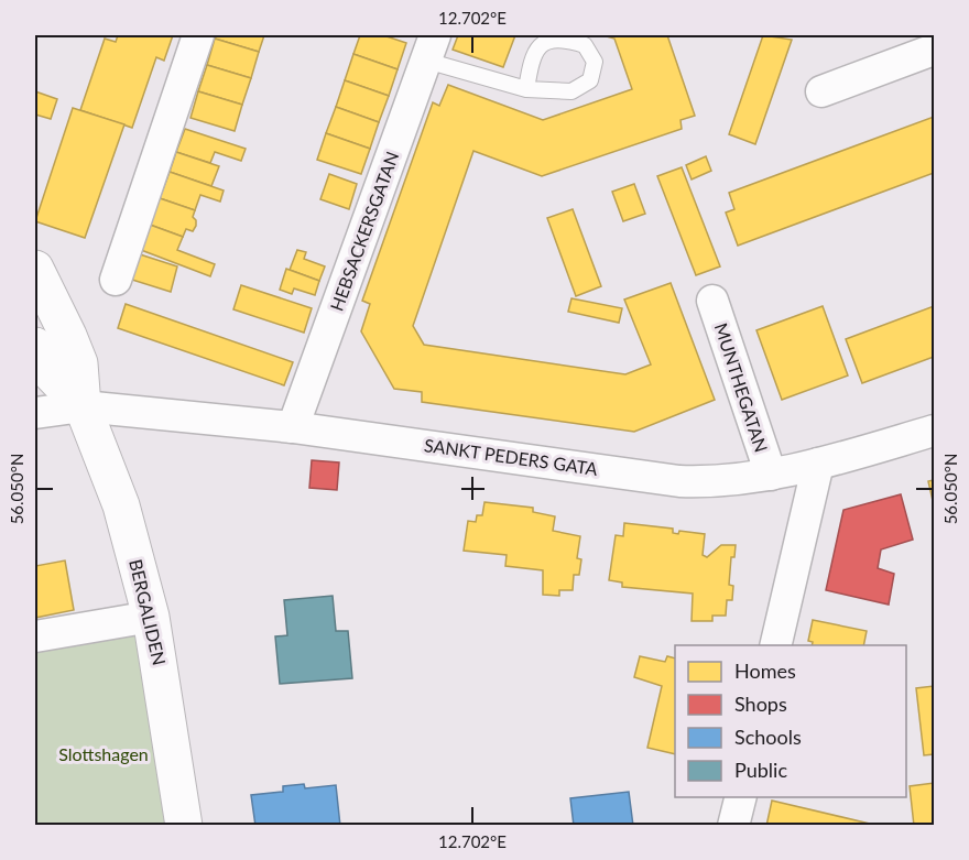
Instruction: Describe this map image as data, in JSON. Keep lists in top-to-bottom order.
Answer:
{
  "streets": {
    "street": [
      "HEBSACKERSGATAN",
      "MUNTHEGATAN",
      "SANKT PEDERS GATA",
      "BERGALIDEN"
    ]
  },
  "crossings": [
    ["HEBSACKERSGATAN", "SANKT PEDERS GATA"],
    ["MUNTHEGATAN", "SANKT PEDERS GATA"],
    ["SANKT PEDERS GATA", "BERGALIDEN"]
  ],
  "parks": ["Slottshagen"],
  "legend": [
    "Homes",
    "Shops",
    "Schools",
    "Public"
  ],
  "coordinates": ["12.702°E", "56.050°N"]
}
